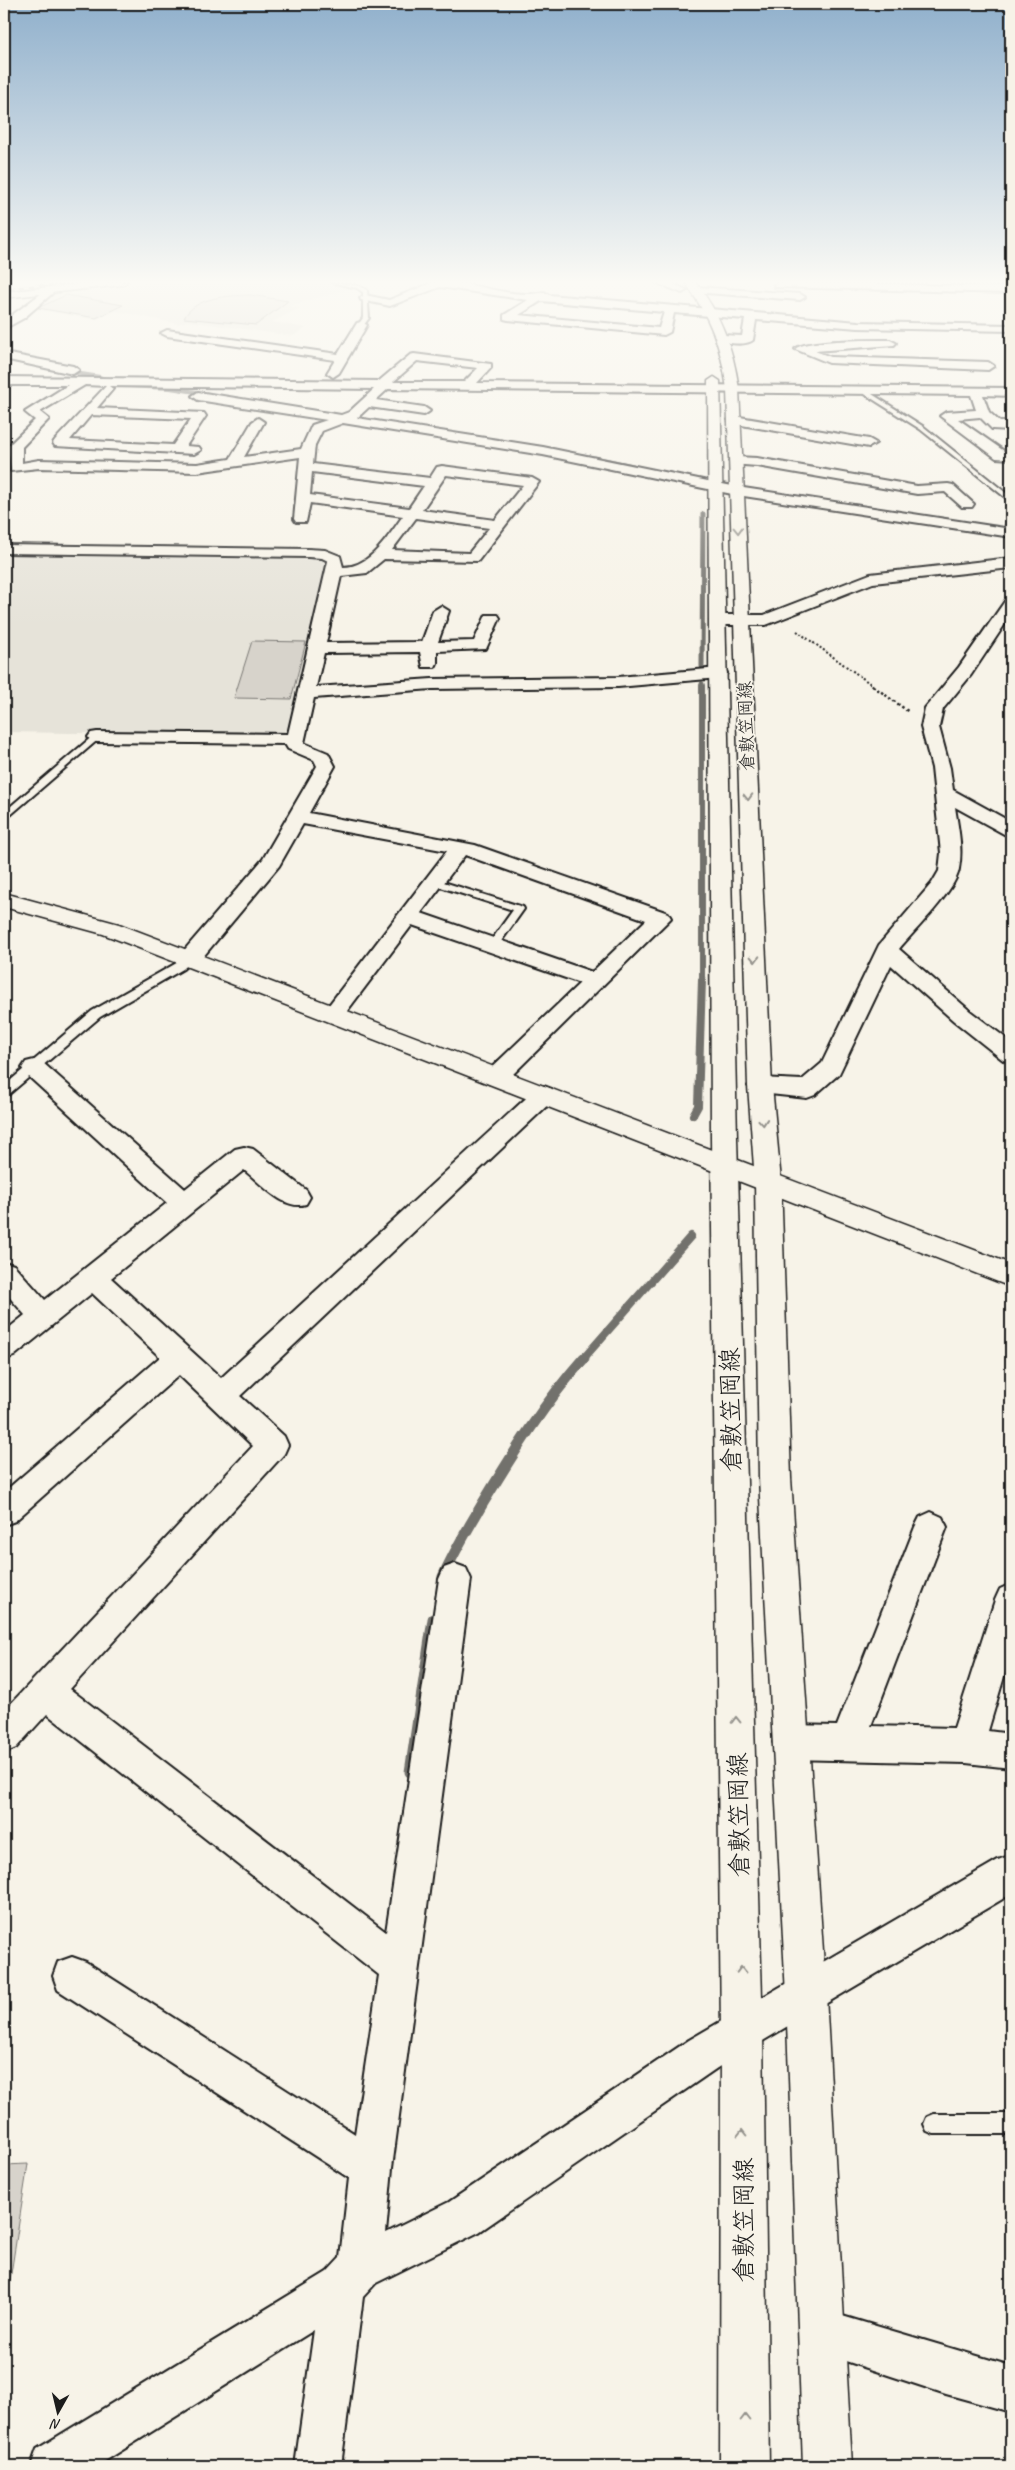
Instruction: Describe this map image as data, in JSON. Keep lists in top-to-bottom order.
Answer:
{
  "streets": {
    "main road": ["倉敷笠岡線"]
  },
  "north": "bottom"
}
